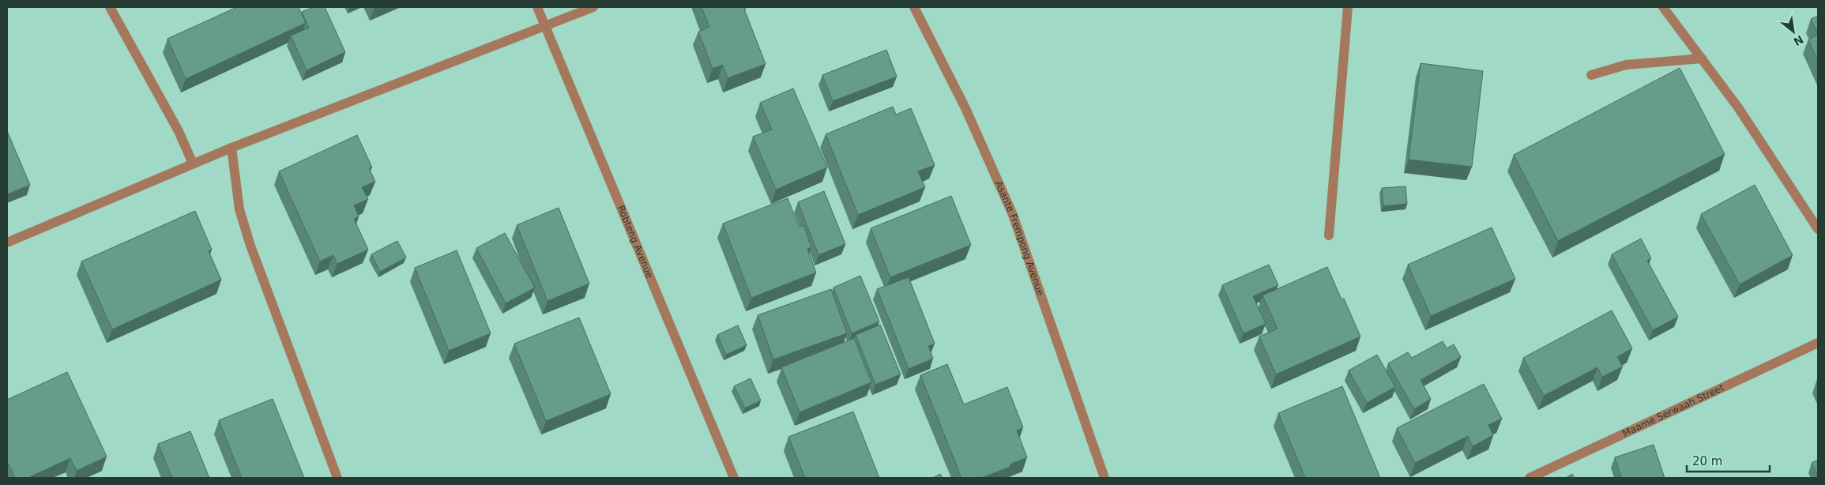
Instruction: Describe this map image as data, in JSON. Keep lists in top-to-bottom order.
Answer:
{
  "streets": {
    "street": ["Asante Frempong Avenue", "Robteng Avenue", "Maame Serwaah Street"]
  },
  "scale_bar": "20 m",
  "north": "bottom right"
}
